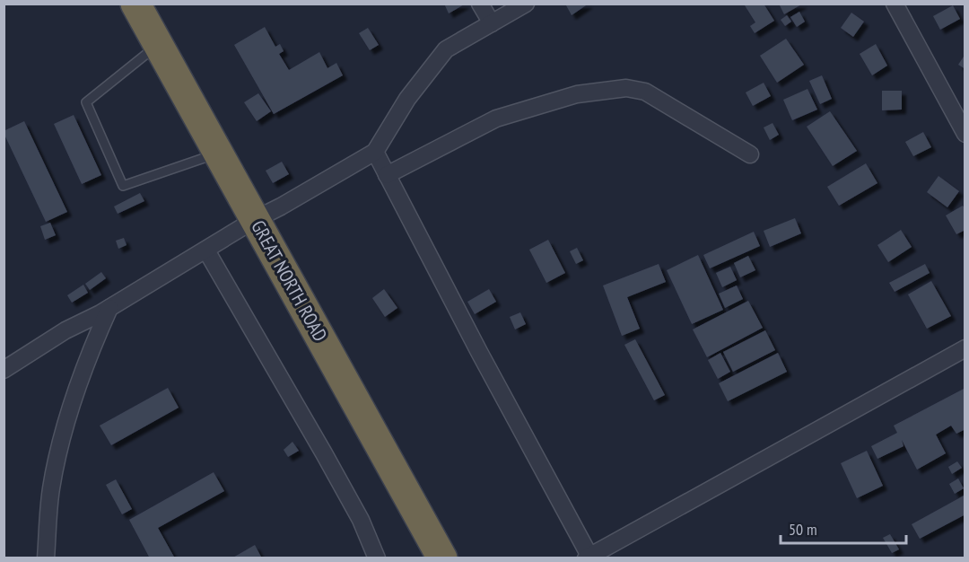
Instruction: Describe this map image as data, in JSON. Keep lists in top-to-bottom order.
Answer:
{
  "streets": {
    "highway": ["GREAT NORTH ROAD"]
  },
  "scale_bar": "50 m"
}
